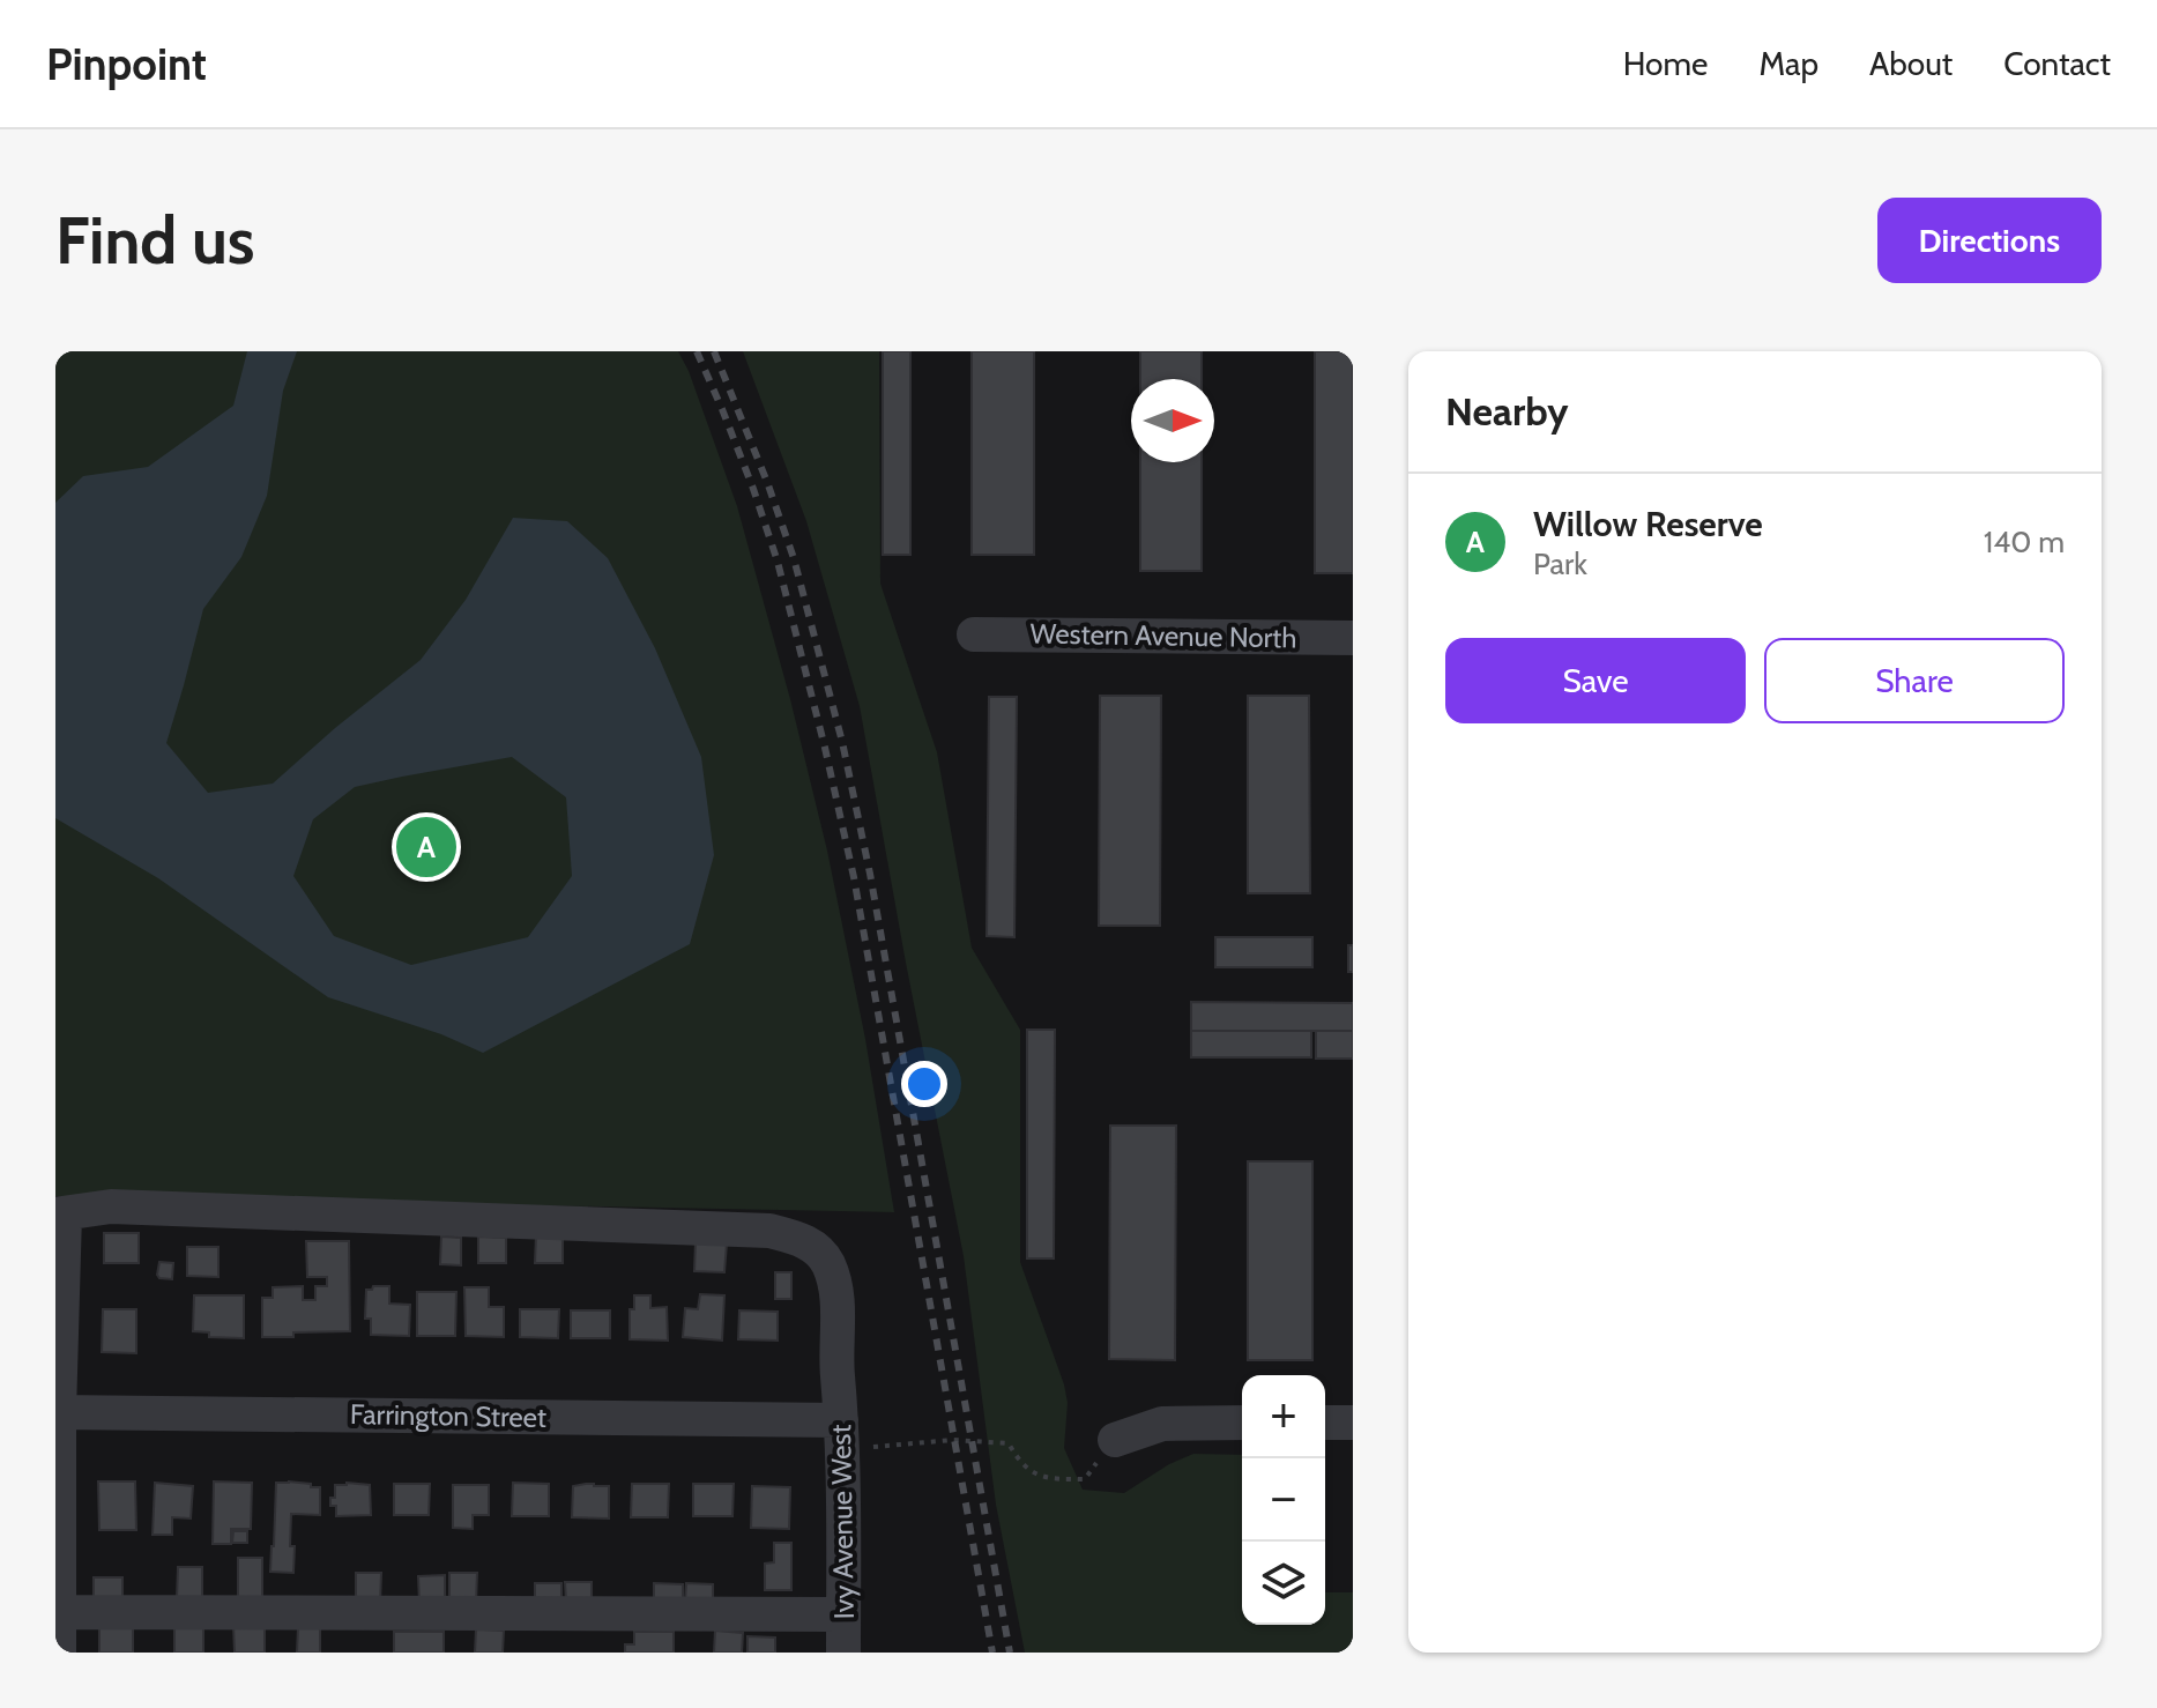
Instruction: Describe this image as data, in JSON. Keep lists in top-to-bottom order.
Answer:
{
  "streets": {
    "street": ["Western Avenue North", "Farrington Street", "Ivy Avenue West"]
  },
  "crossings": [
    ["Farrington Street", "Ivy Avenue West"]
  ],
  "north": "right",
  "page": {
    "header": "Pinpoint",
    "nav": [
      "Home",
      "Map",
      "About",
      "Contact"
    ],
    "buttons": [
      "Directions",
      ["Save", "Share"]
    ],
    "title": "Find us",
    "heading": "Nearby",
    "list": [
      {
        "mark": "A",
        "name": "Willow Reserve",
        "note": "Park",
        "value": "140 m"
      }
    ],
    "pins": "A",
    "map_buttons": ["+", "−"]
  }
}
